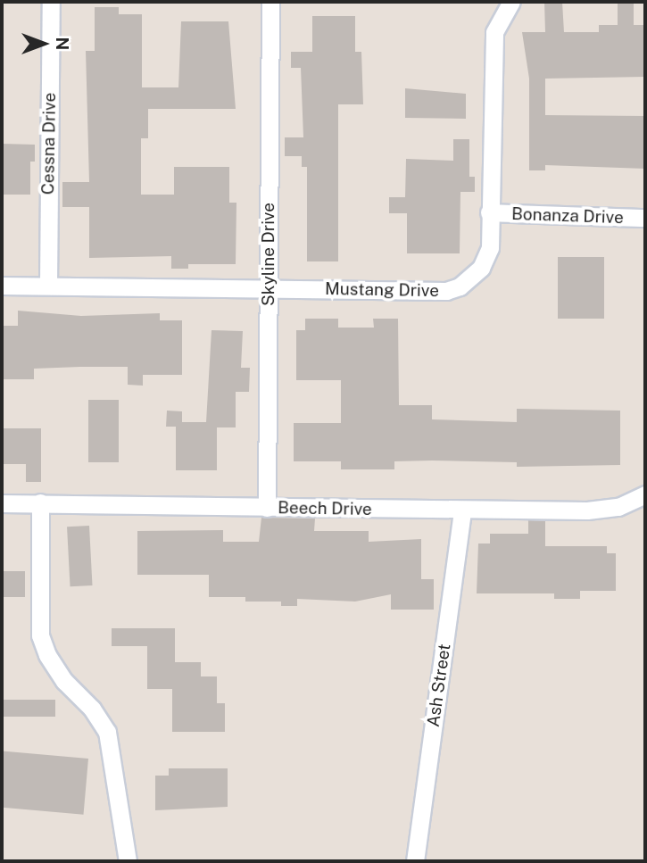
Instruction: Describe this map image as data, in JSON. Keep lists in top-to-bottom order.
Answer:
{
  "streets": {
    "street": [
      "Cessna Drive",
      "Bonanza Drive",
      "Skyline Drive",
      "Mustang Drive",
      "Beech Drive",
      "Ash Street"
    ]
  },
  "crossings": [
    ["Cessna Drive", "Mustang Drive"],
    ["Bonanza Drive", "Mustang Drive"],
    ["Skyline Drive", "Mustang Drive"],
    ["Skyline Drive", "Beech Drive"],
    ["Beech Drive", "Ash Street"]
  ],
  "north": "right"
}
